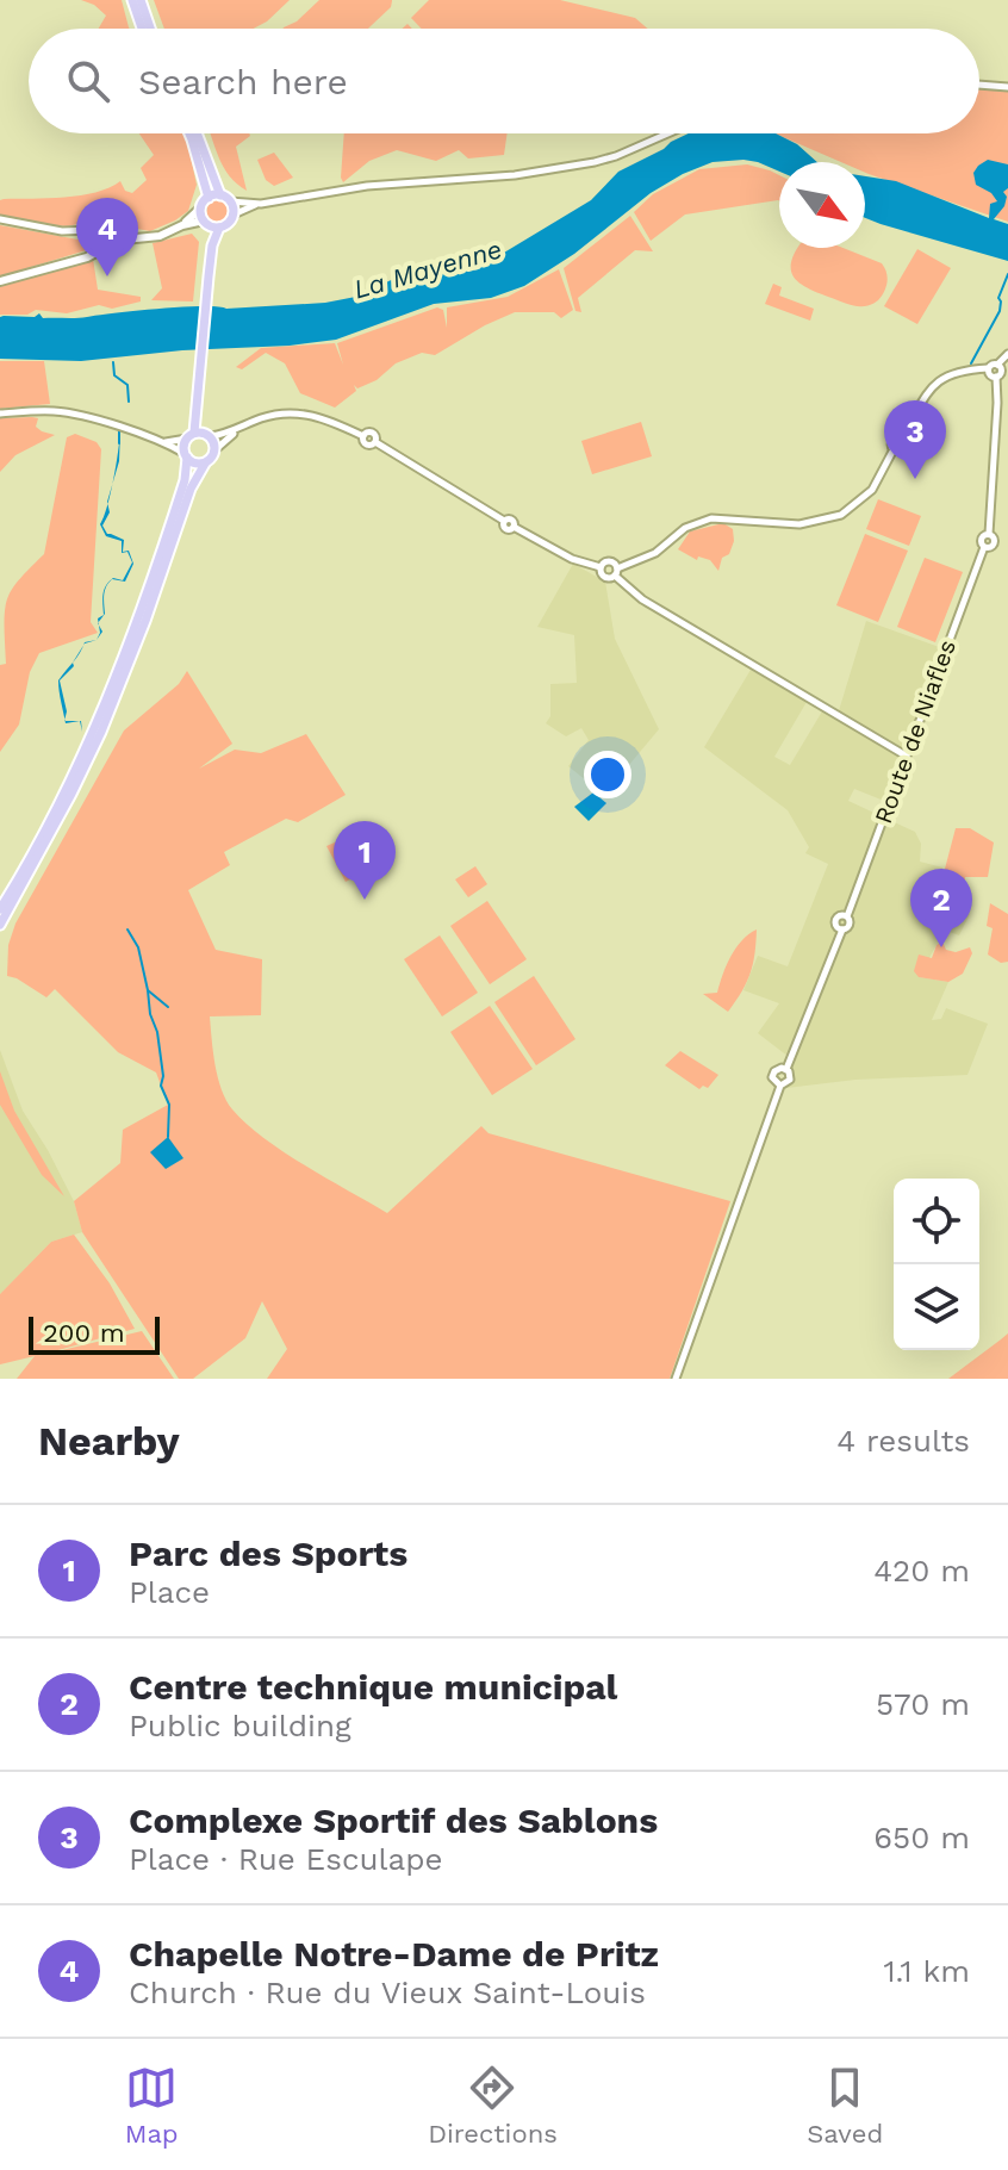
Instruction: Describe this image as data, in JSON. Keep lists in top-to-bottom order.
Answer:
{
  "streets": {
    "street": ["Route de Niafles"]
  },
  "water": ["La Mayenne"],
  "scale_bar": "200 m",
  "north": "bottom right",
  "page": {
    "search": "Search here",
    "pins": [
      "4",
      "3",
      "1",
      "2"
    ],
    "scale": "200 m",
    "heading": ["Nearby", "4 results"],
    "list": [
      {
        "mark": "1",
        "name": "Parc des Sports",
        "note": "Place",
        "value": "420 m"
      },
      {
        "mark": "2",
        "name": "Centre technique municipal",
        "note": "Public building",
        "value": "570 m"
      },
      {
        "mark": "3",
        "name": "Complexe Sportif des Sablons",
        "note": "Place · Rue Esculape",
        "value": "650 m"
      },
      {
        "mark": "4",
        "name": "Chapelle Notre-Dame de Pritz",
        "note": "Church · Rue du Vieux Saint-Louis",
        "value": "1.1 km"
      }
    ],
    "nav": ["Map", "Directions", "Saved"]
  }
}
